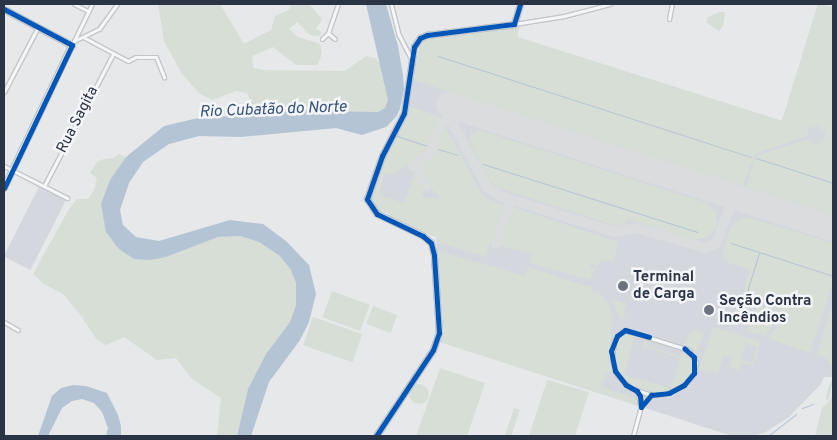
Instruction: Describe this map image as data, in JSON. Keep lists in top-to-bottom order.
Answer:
{
  "streets": {
    "street": ["Rua Sagita"]
  },
  "water": ["Rio Cubatão do Norte"],
  "places": ["Terminal de Carga", "Seção Contra Incêndios"]
}
